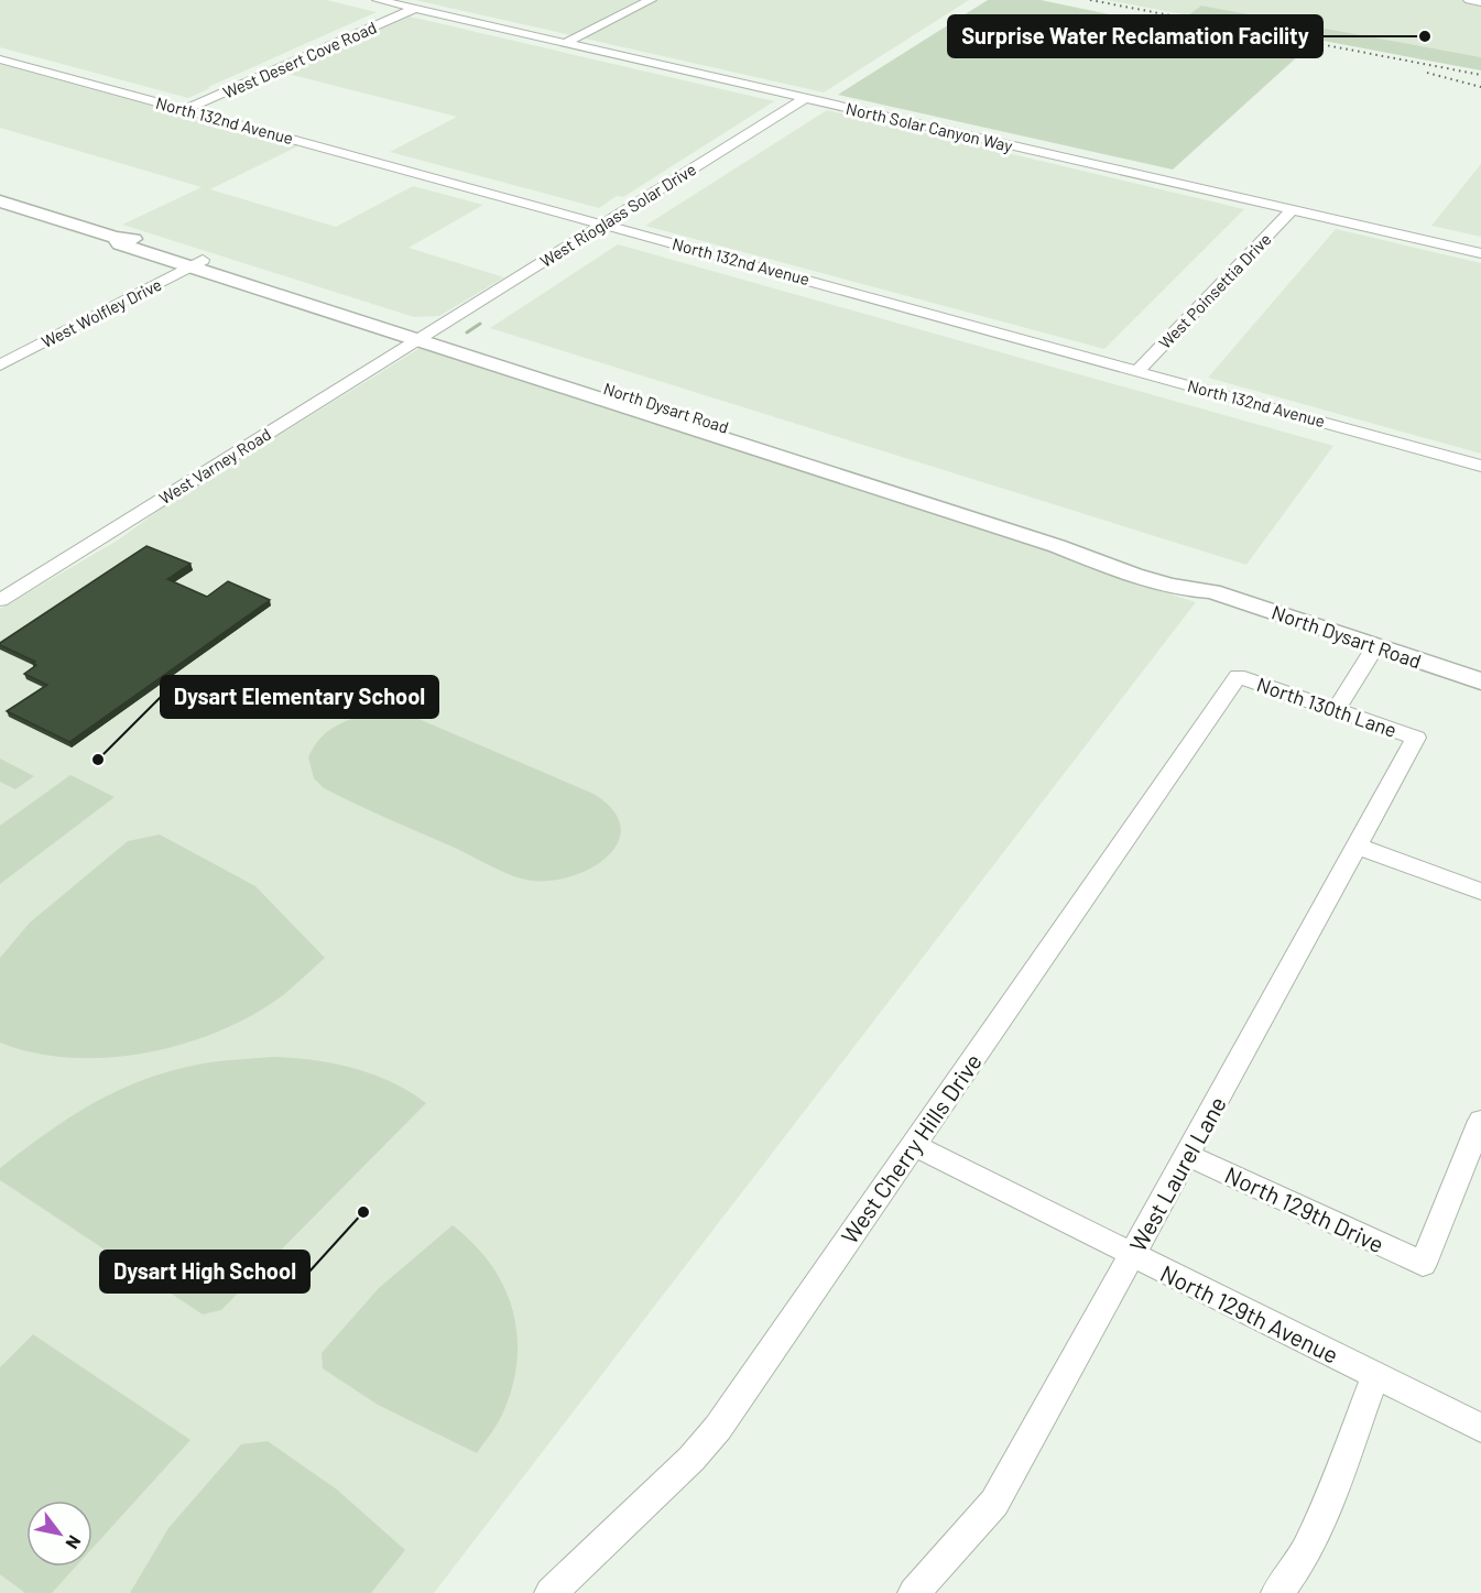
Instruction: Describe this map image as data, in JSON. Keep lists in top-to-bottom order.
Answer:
{
  "streets": {
    "main road": ["North Dysart Road"],
    "street": [
      "West Desert Cove Road",
      "North 132nd Avenue",
      "North Solar Canyon Way",
      "West Rioglass Solar Drive",
      "West Poinsettia Drive",
      "West Wolfley Drive",
      "West Varney Road",
      "North 130th Lane",
      "West Cherry Hills Drive",
      "West Laurel Lane",
      "North 129th Drive",
      "North 129th Avenue"
    ]
  },
  "crossings": [
    ["West Desert Cove Road", "North 132nd Avenue"],
    ["West Desert Cove Road", "North Solar Canyon Way"],
    ["North 132nd Avenue", "West Rioglass Solar Drive"],
    ["North 132nd Avenue", "West Poinsettia Drive"],
    ["North Solar Canyon Way", "West Rioglass Solar Drive"],
    ["North Solar Canyon Way", "West Poinsettia Drive"],
    ["West Rioglass Solar Drive", "North Dysart Road"],
    ["West Rioglass Solar Drive", "West Varney Road"],
    ["West Wolfley Drive", "North Dysart Road"],
    ["North Dysart Road", "West Varney Road"],
    ["North 130th Lane", "West Cherry Hills Drive"],
    ["North 130th Lane", "West Laurel Lane"],
    ["West Cherry Hills Drive", "North 129th Avenue"],
    ["West Laurel Lane", "North 129th Drive"],
    ["West Laurel Lane", "North 129th Avenue"]
  ],
  "places": ["Surprise Water Reclamation Facility", "Dysart Elementary School", "Dysart High School"],
  "north": "bottom right"
}
